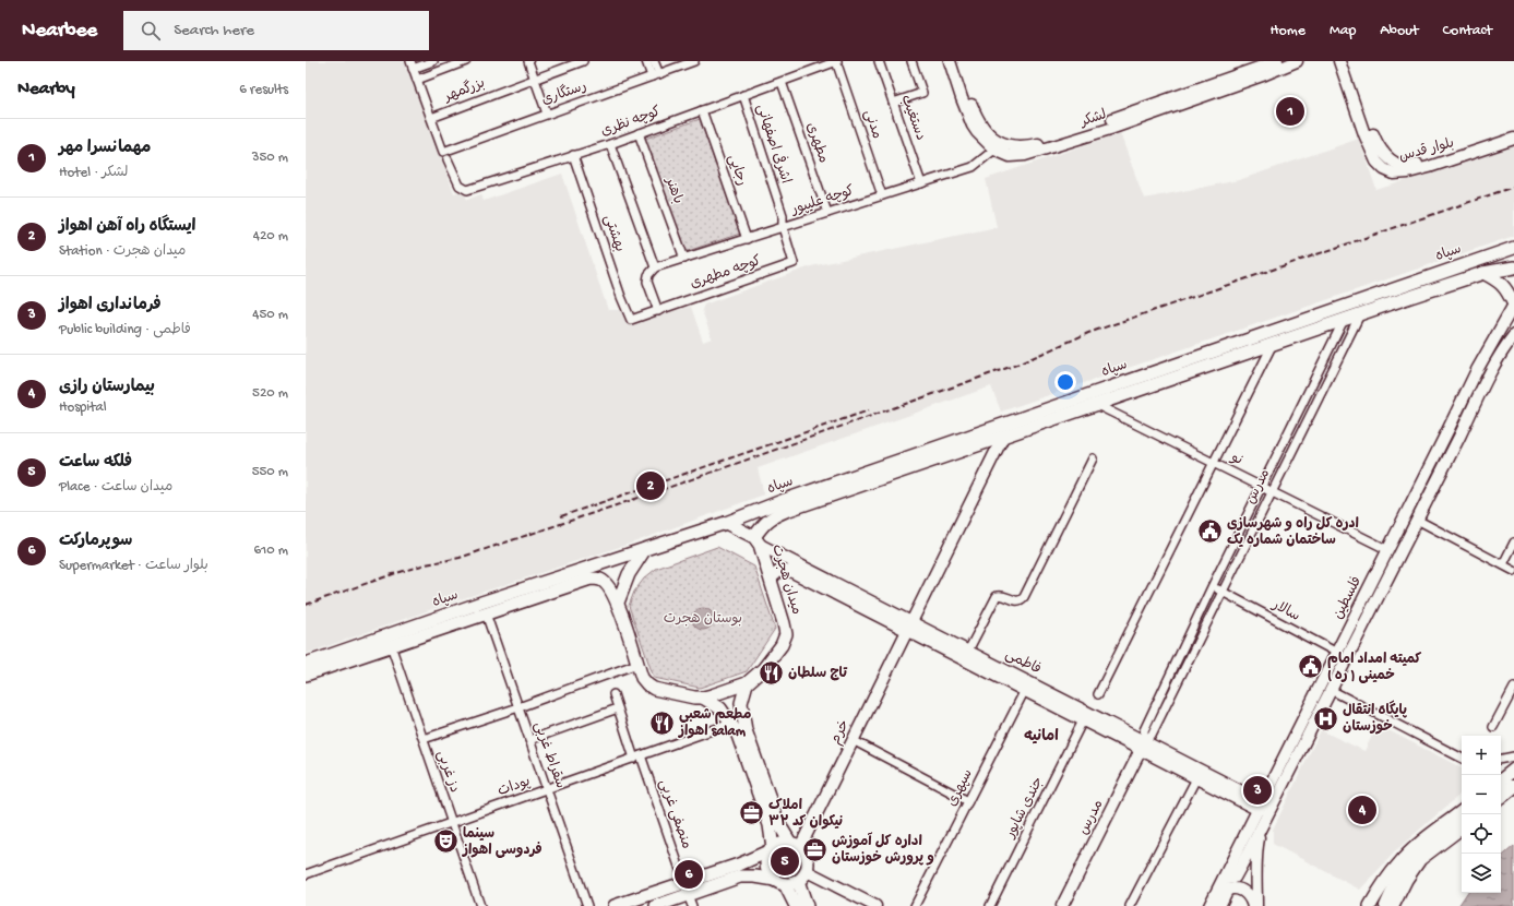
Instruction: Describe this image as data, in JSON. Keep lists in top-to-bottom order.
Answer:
{
  "streets": {
    "main road": ["سپاه", "میدان هجرت"],
    "street": [
      "بزرگمهر",
      "رستگاری",
      "دستغیب",
      "لشکر",
      "کوچه نظری",
      "مدنی",
      "مطهری",
      "اشرفی اصفهانی",
      "بلوار قدس",
      "رجایی",
      "باهنر",
      "کوچه علیپور",
      "بهشتی",
      "کوچه مطهری",
      "نو",
      "مدرس",
      "فلسطین",
      "سالار",
      "فاطمی",
      "خرم",
      "سقراط غربی",
      "دز غربی",
      "پودات",
      "سپهری",
      "جندی شاپور",
      "منصفی غربی"
    ]
  },
  "crossings": [
    ["بزرگمهر", "رستگاری"],
    ["دستغیب", "کوچه علیپور"],
    ["لشکر", "کوچه علیپور"],
    ["کوچه نظری", "مدنی"],
    ["کوچه نظری", "مطهری"],
    ["کوچه نظری", "اشرفی اصفهانی"],
    ["کوچه نظری", "رجایی"],
    ["کوچه نظری", "باهنر"],
    ["کوچه نظری", "بهشتی"],
    ["مدنی", "کوچه علیپور"],
    ["مطهری", "کوچه علیپور"],
    ["اشرفی اصفهانی", "کوچه علیپور"],
    ["اشرفی اصفهانی", "کوچه مطهری"],
    ["رجایی", "کوچه علیپور"],
    ["باهنر", "کوچه علیپور"],
    ["کوچه علیپور", "بهشتی"],
    ["کوچه علیپور", "کوچه مطهری"],
    ["بهشتی", "کوچه مطهری"],
    ["سپاه", "نو"],
    ["سپاه", "مدرس"],
    ["سپاه", "میدان هجرت"],
    ["سپاه", "فاطمی"],
    ["سپاه", "خرم"],
    ["سپاه", "سقراط غربی"],
    ["سپاه", "دز غربی"],
    ["نو", "مدرس"],
    ["نو", "فلسطین"],
    ["مدرس", "سالار"],
    ["مدرس", "فاطمی"],
    ["میدان هجرت", "فاطمی"],
    ["فلسطین", "سالار"],
    ["فلسطین", "فاطمی"],
    ["فاطمی", "خرم"],
    ["فاطمی", "سپهری"],
    ["فاطمی", "جندی شاپور"],
    ["سقراط غربی", "پودات"],
    ["دز غربی", "پودات"],
    ["پودات", "منصفی غربی"]
  ],
  "districts": ["امانیه"],
  "parks": ["بوستان هجرت"],
  "places": {
    "public building": ["ادره کل راه و شهرسازی ساختمان شماره یک", "کمیته امداد امام خمینی ( ره )"],
    "restaurant": ["تاج سلطان", "مطعم شعبي اهواز salam"],
    "hospital": ["پایگاه انتقال خوزستان"],
    "office": ["املاک نیکوان کد ۳۲", "اداره کل آموزش و پرورش خوزستان"],
    "theatre": ["سینما فردوسی اهواز"]
  },
  "page": {
    "header": "Nearbee",
    "search": "Search here",
    "nav": [
      "Home",
      "Map",
      "About",
      "Contact"
    ],
    "heading": ["Nearby", "6 results"],
    "pins": [
      "1",
      "2",
      "3",
      "4",
      "5",
      "6"
    ],
    "list": [
      {
        "mark": "1",
        "name": "مهمانسرا مهر",
        "note": "Hotel · لشکر",
        "value": "350 m"
      },
      {
        "mark": "2",
        "name": "ایستگاه راه آهن اهواز",
        "note": "Station · میدان هجرت",
        "value": "420 m"
      },
      {
        "mark": "3",
        "name": "فرمانداری اهواز",
        "note": "Public building · فاطمی",
        "value": "450 m"
      },
      {
        "mark": "4",
        "name": "بیمارستان رازی",
        "note": "Hospital",
        "value": "520 m"
      },
      {
        "mark": "5",
        "name": "فلکه ساعت",
        "note": "Place · میدان ساعت",
        "value": "550 m"
      },
      {
        "mark": "6",
        "name": "سوپرمارکت",
        "note": "Supermarket · بلوار ساعت",
        "value": "610 m"
      }
    ],
    "map_buttons": ["+", "−"]
  }
}
